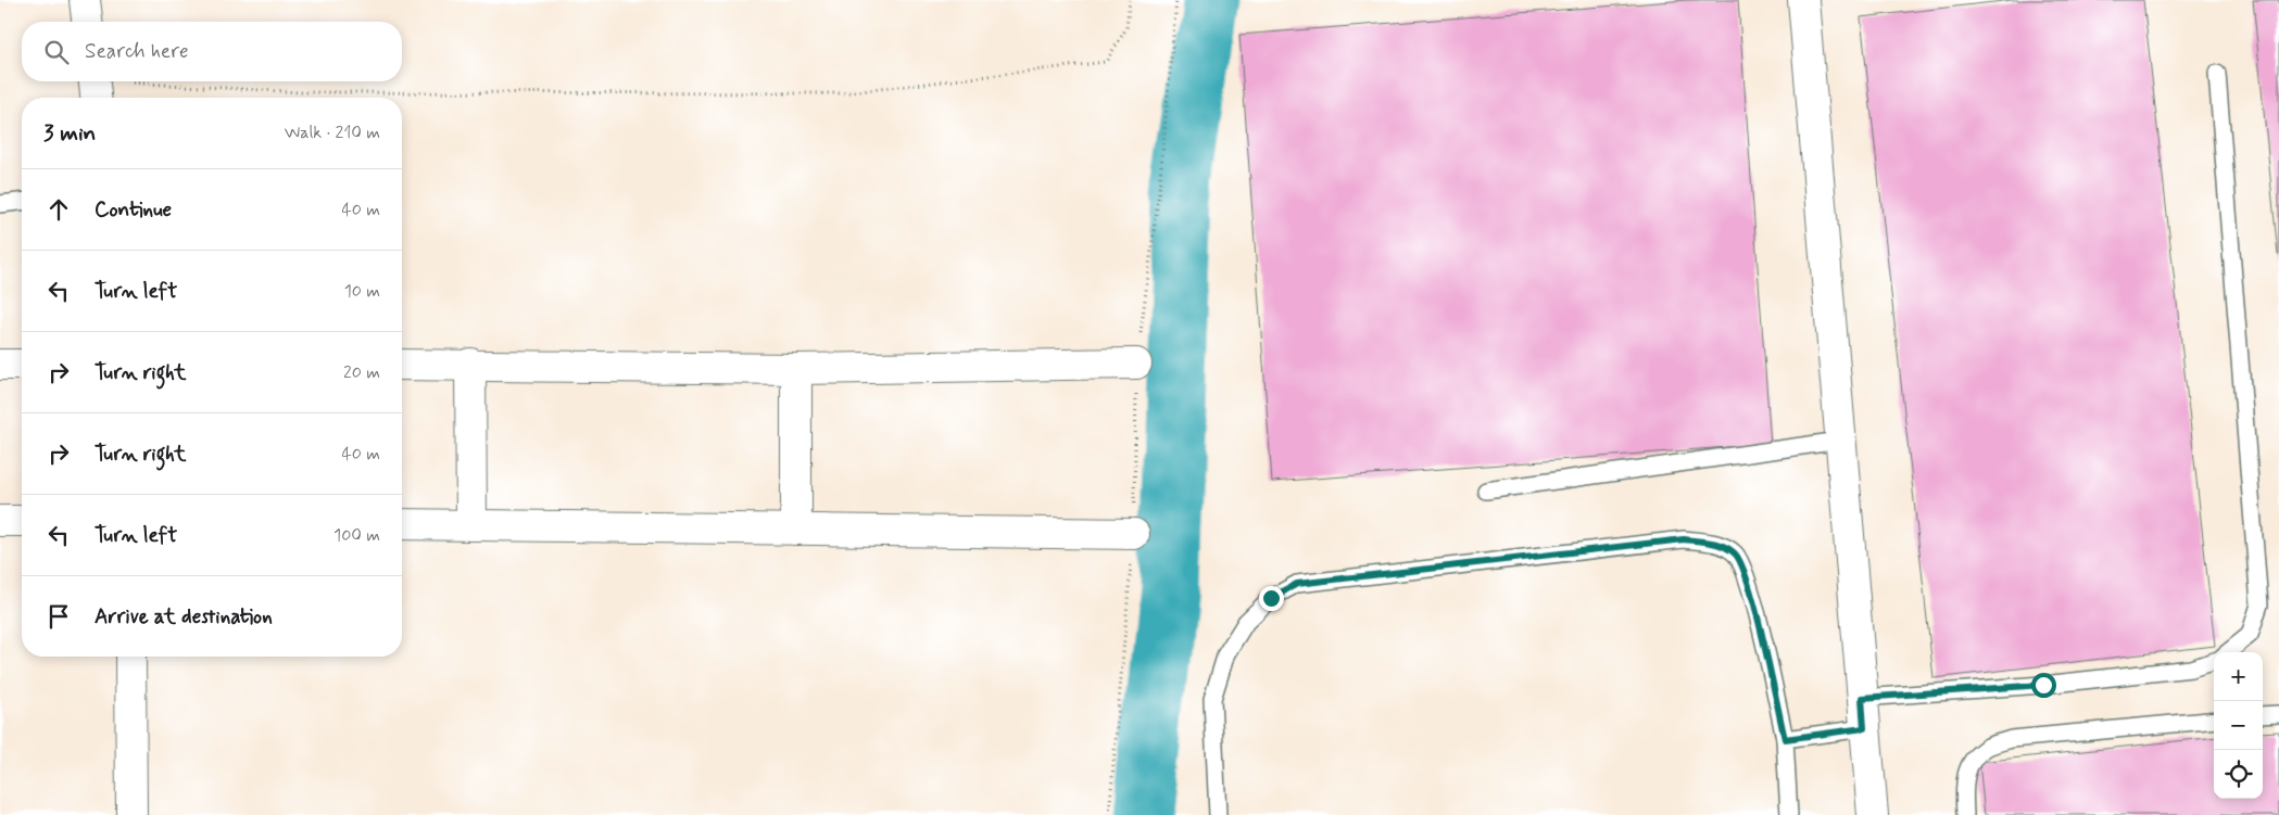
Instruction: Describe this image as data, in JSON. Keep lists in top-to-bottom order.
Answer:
{
  "page": {
    "search": "Search here",
    "heading": ["3 min", "Walk · 210 m"],
    "list": [
      ["Continue", "40 m"],
      ["Turn left", "10 m"],
      ["Turn right", "20 m"],
      ["Turn right", "40 m"],
      ["Turn left", "100 m"],
      "Arrive at destination"
    ],
    "map_buttons": ["+", "−"]
  }
}
